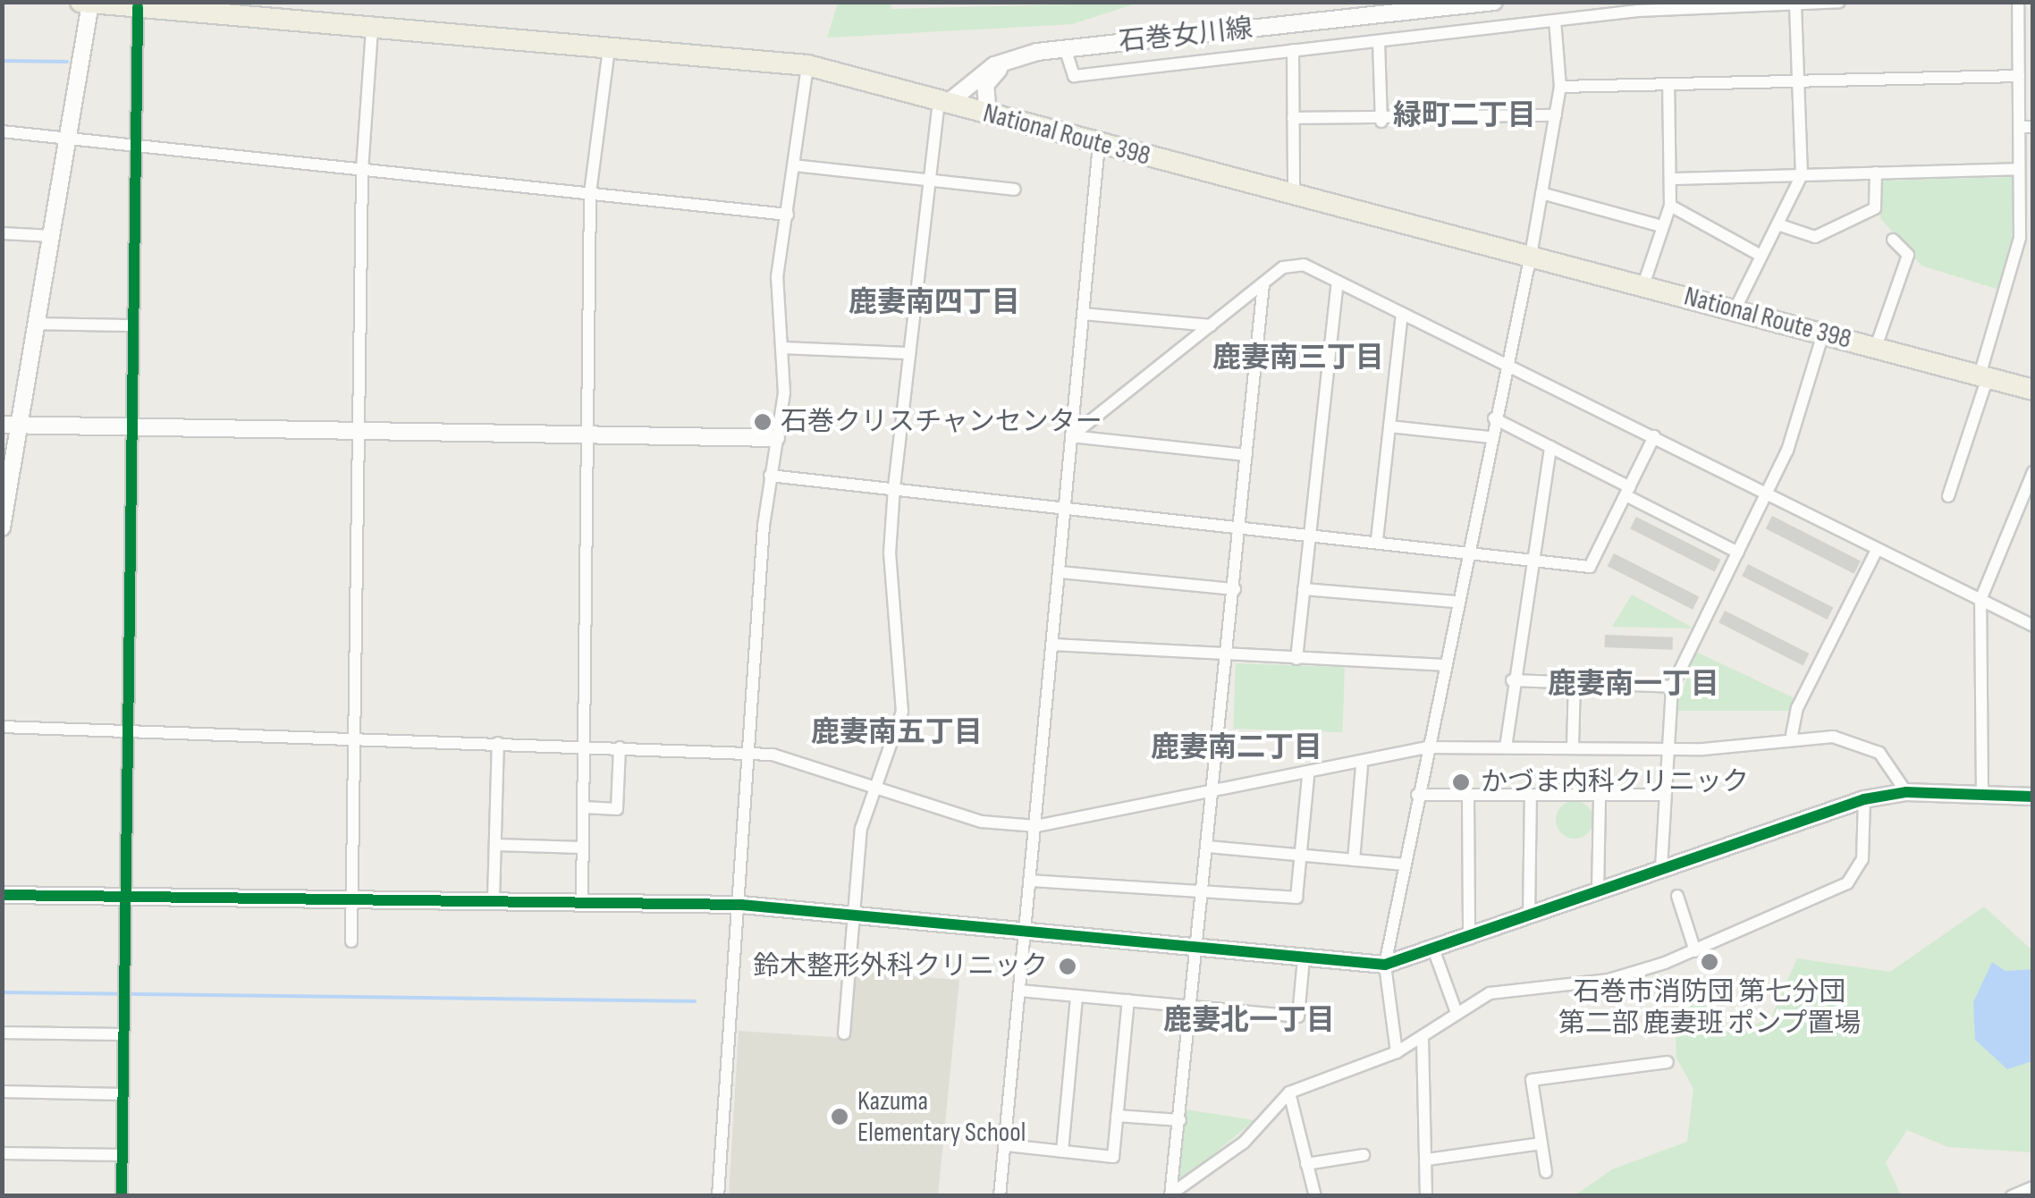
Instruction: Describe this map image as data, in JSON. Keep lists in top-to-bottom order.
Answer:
{
  "streets": {
    "highway": ["National Route 398"],
    "street": ["石巻女川線"]
  },
  "crossings": [
    ["石巻女川線", "National Route 398"]
  ],
  "districts": [
    "緑町二丁目",
    "鹿妻南四丁目",
    "鹿妻南三丁目",
    "鹿妻南一丁目",
    "鹿妻南五丁目",
    "鹿妻南二丁目",
    "鹿妻北一丁目"
  ],
  "places": [
    "石巻クリスチャンセンター",
    "かづま内科クリニック",
    "石巻市消防団 第七分団 第二部 鹿妻班 ポンプ置場",
    "鈴木整形外科クリニック",
    "Kazuma Elementary School"
  ]
}
